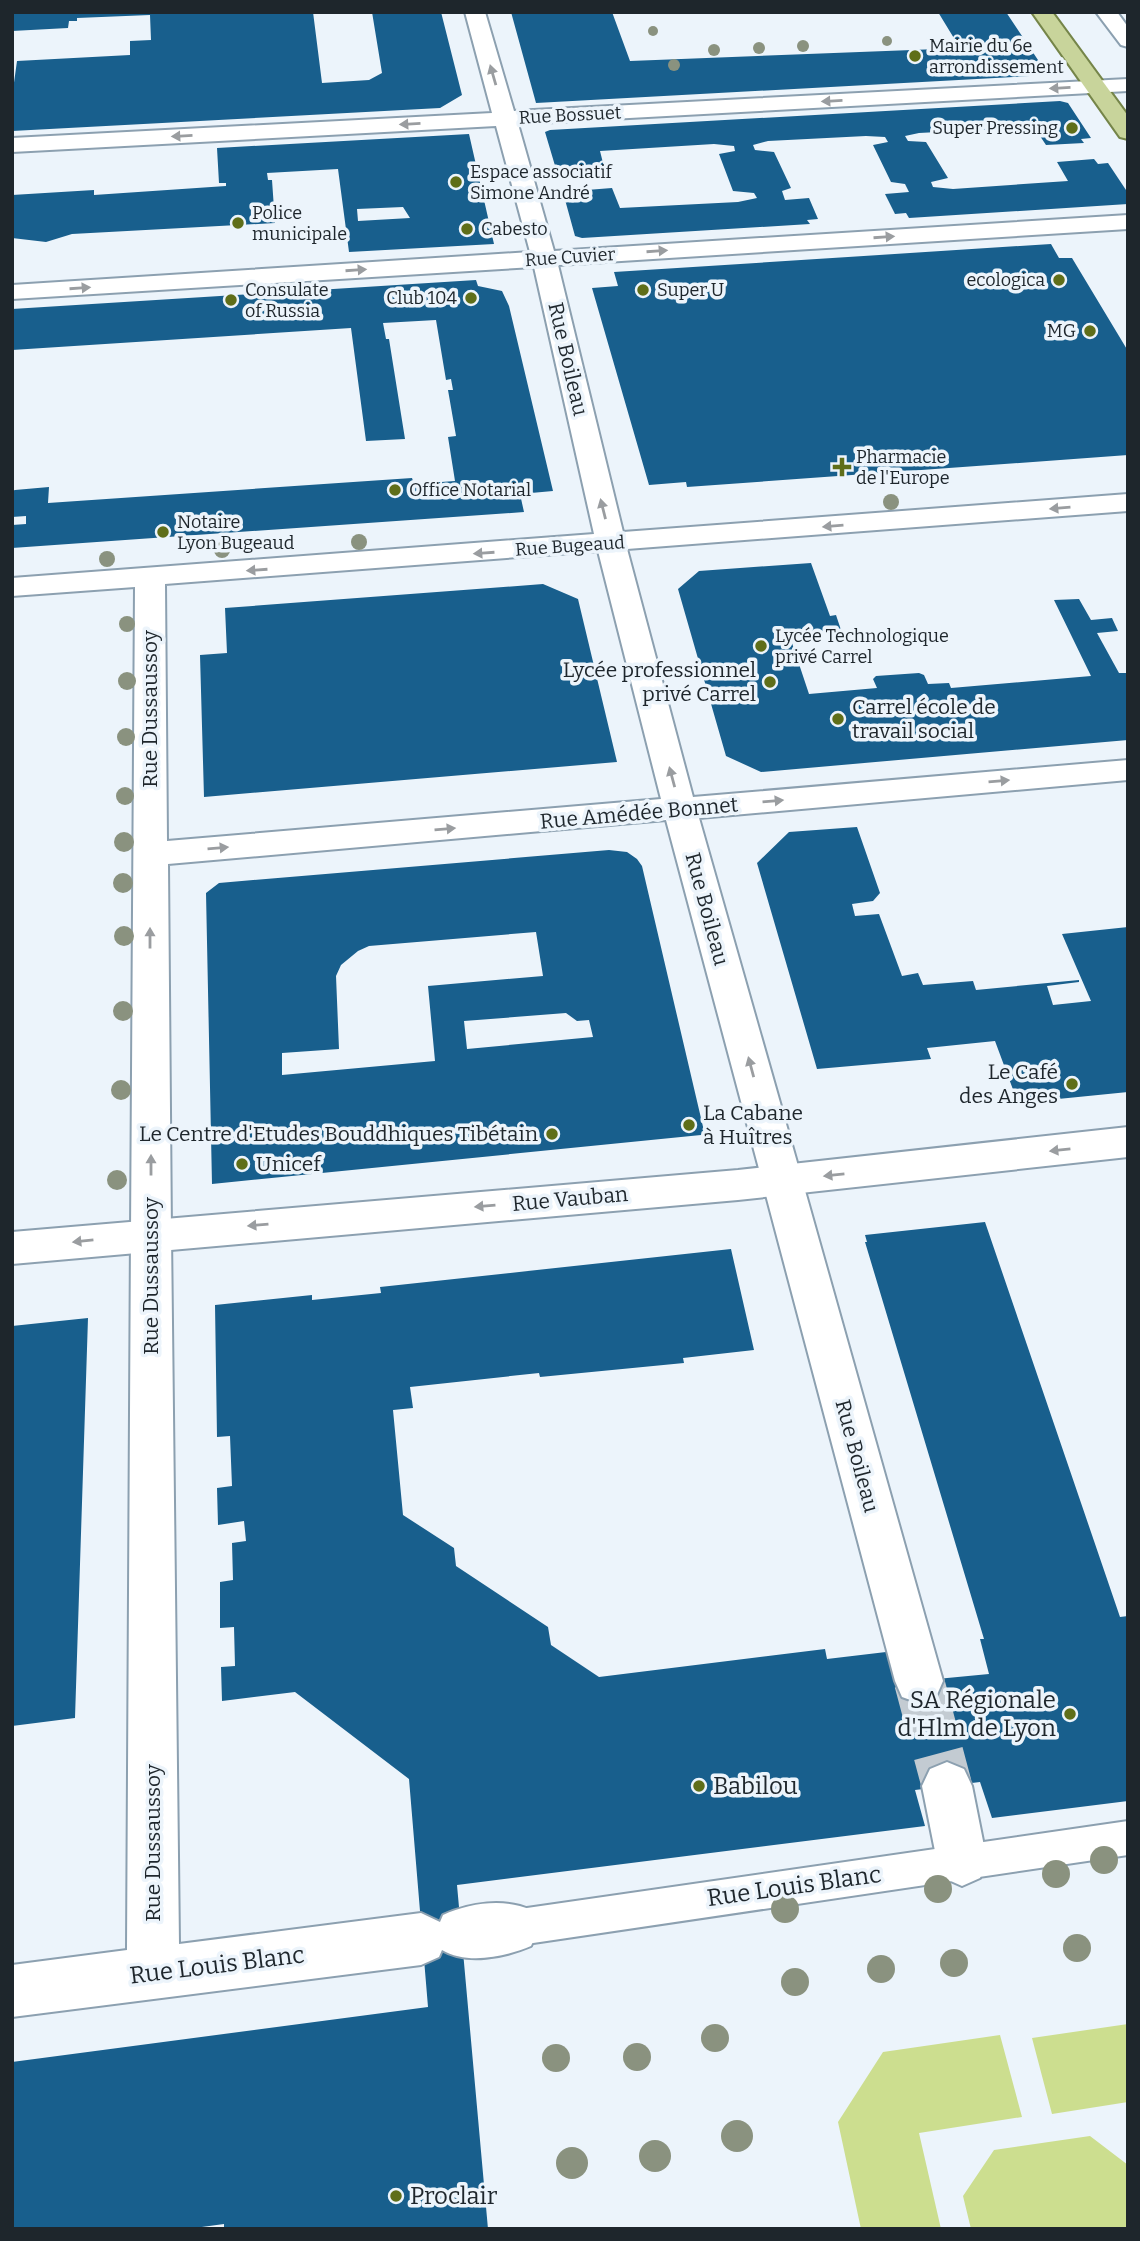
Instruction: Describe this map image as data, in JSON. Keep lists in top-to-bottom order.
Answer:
{
  "streets": {
    "street": [
      "Rue Bossuet",
      "Rue Cuvier",
      "Rue Boileau",
      "Rue Bugeaud",
      "Rue Dussaussoy",
      "Rue Amédée Bonnet",
      "Rue Vauban",
      "Rue Louis Blanc"
    ]
  },
  "crossings": [
    ["Rue Bossuet", "Rue Boileau"],
    ["Rue Cuvier", "Rue Boileau"],
    ["Rue Boileau", "Rue Bugeaud"],
    ["Rue Boileau", "Rue Amédée Bonnet"],
    ["Rue Boileau", "Rue Vauban"],
    ["Rue Bugeaud", "Rue Dussaussoy"],
    ["Rue Dussaussoy", "Rue Amédée Bonnet"],
    ["Rue Dussaussoy", "Rue Vauban"],
    ["Rue Dussaussoy", "Rue Louis Blanc"]
  ],
  "one_way": [
    "Rue Bossuet",
    "Rue Cuvier",
    "Rue Boileau",
    "Rue Bugeaud",
    "Rue Amédée Bonnet",
    "Rue Vauban"
  ],
  "places": {
    "other": [
      "Mairie du 6e arrondissement",
      "Super Pressing",
      "Espace associatif Simone André",
      "Police municipale",
      "Cabesto",
      "ecologica",
      "Super U",
      "Club 104",
      "Consulate of Russia",
      "MG",
      "Office Notarial",
      "Notaire Lyon Bugeaud",
      "Lycée Technologique privé Carrel",
      "Lycée professionnel privé Carrel",
      "Carrel école de travail social",
      "Le Café des Anges",
      "La Cabane à Huîtres",
      "Le Centre d'Etudes Bouddhiques Tibétain",
      "Unicef",
      "SA Régionale d'Hlm de Lyon",
      "Babilou",
      "Proclair"
    ],
    "health": ["Pharmacie de l'Europe"]
  }
}
